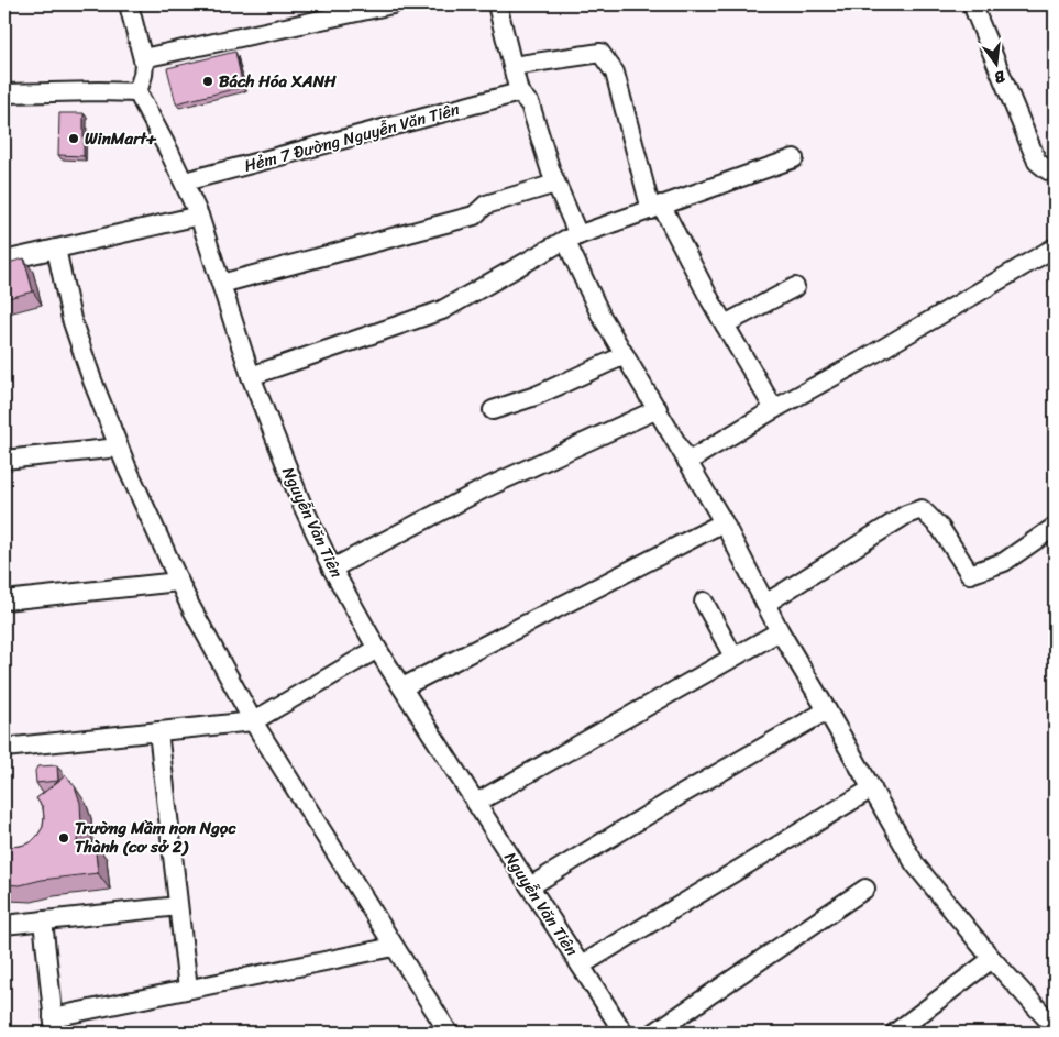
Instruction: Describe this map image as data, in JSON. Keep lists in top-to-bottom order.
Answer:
{
  "streets": {
    "street": ["Hẻm 7 Đường Nguyễn Văn Tiên", "Nguyễn Văn Tiên"]
  },
  "crossings": [
    ["Hẻm 7 Đường Nguyễn Văn Tiên", "Nguyễn Văn Tiên"]
  ],
  "places": ["Bách Hóa XANH", "WinMart+", "Trường Mầm non Ngọc Thành (cơ sở 2)"],
  "north": "bottom"
}
